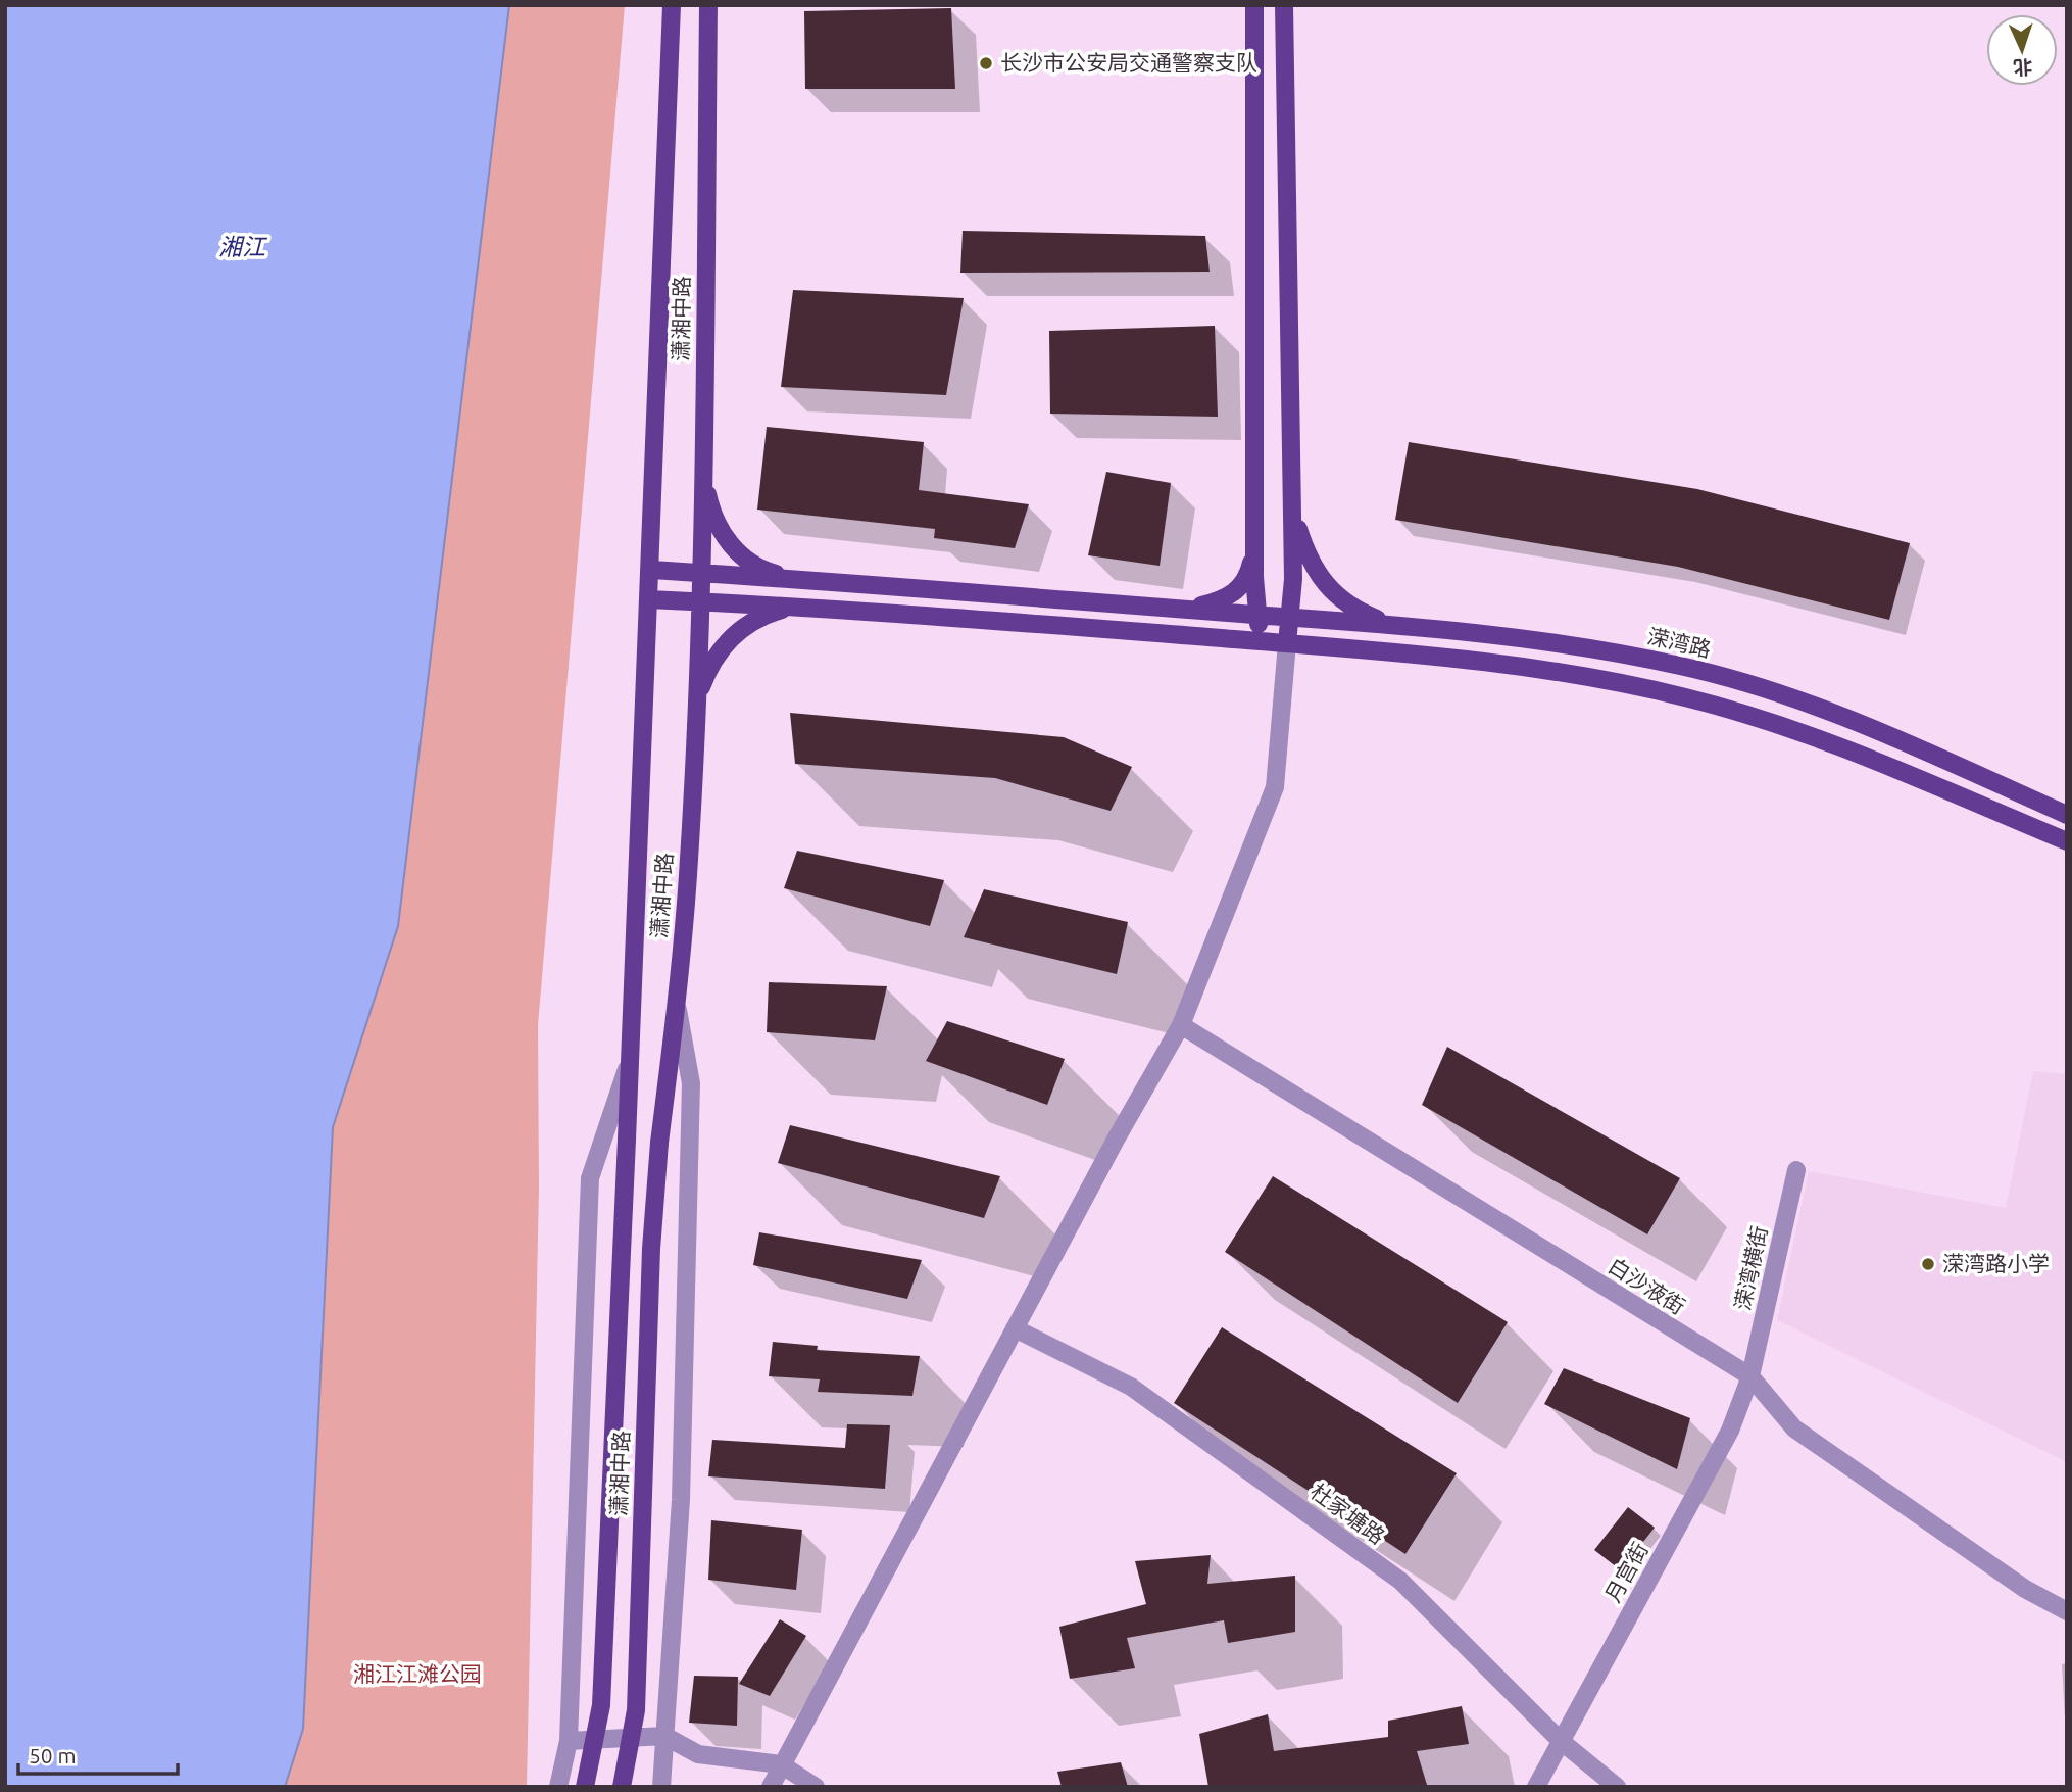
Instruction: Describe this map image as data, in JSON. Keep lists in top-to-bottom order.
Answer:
{
  "streets": {
    "main road": ["潇湘中路", "溁湾路"],
    "street": [
      "溁湾横街",
      "白沙液街",
      "杜家塘路",
      "月宫街"
    ]
  },
  "crossings": [
    ["溁湾横街", "白沙液街"],
    ["溁湾横街", "月宫街"],
    ["白沙液街", "月宫街"],
    ["杜家塘路", "月宫街"]
  ],
  "water": ["湘江"],
  "parks": ["湘江江滩公园"],
  "places": ["长沙市公安局交通警察支队", "溁湾路小学"],
  "scale_bar": "50 m",
  "north": "bottom"
}
